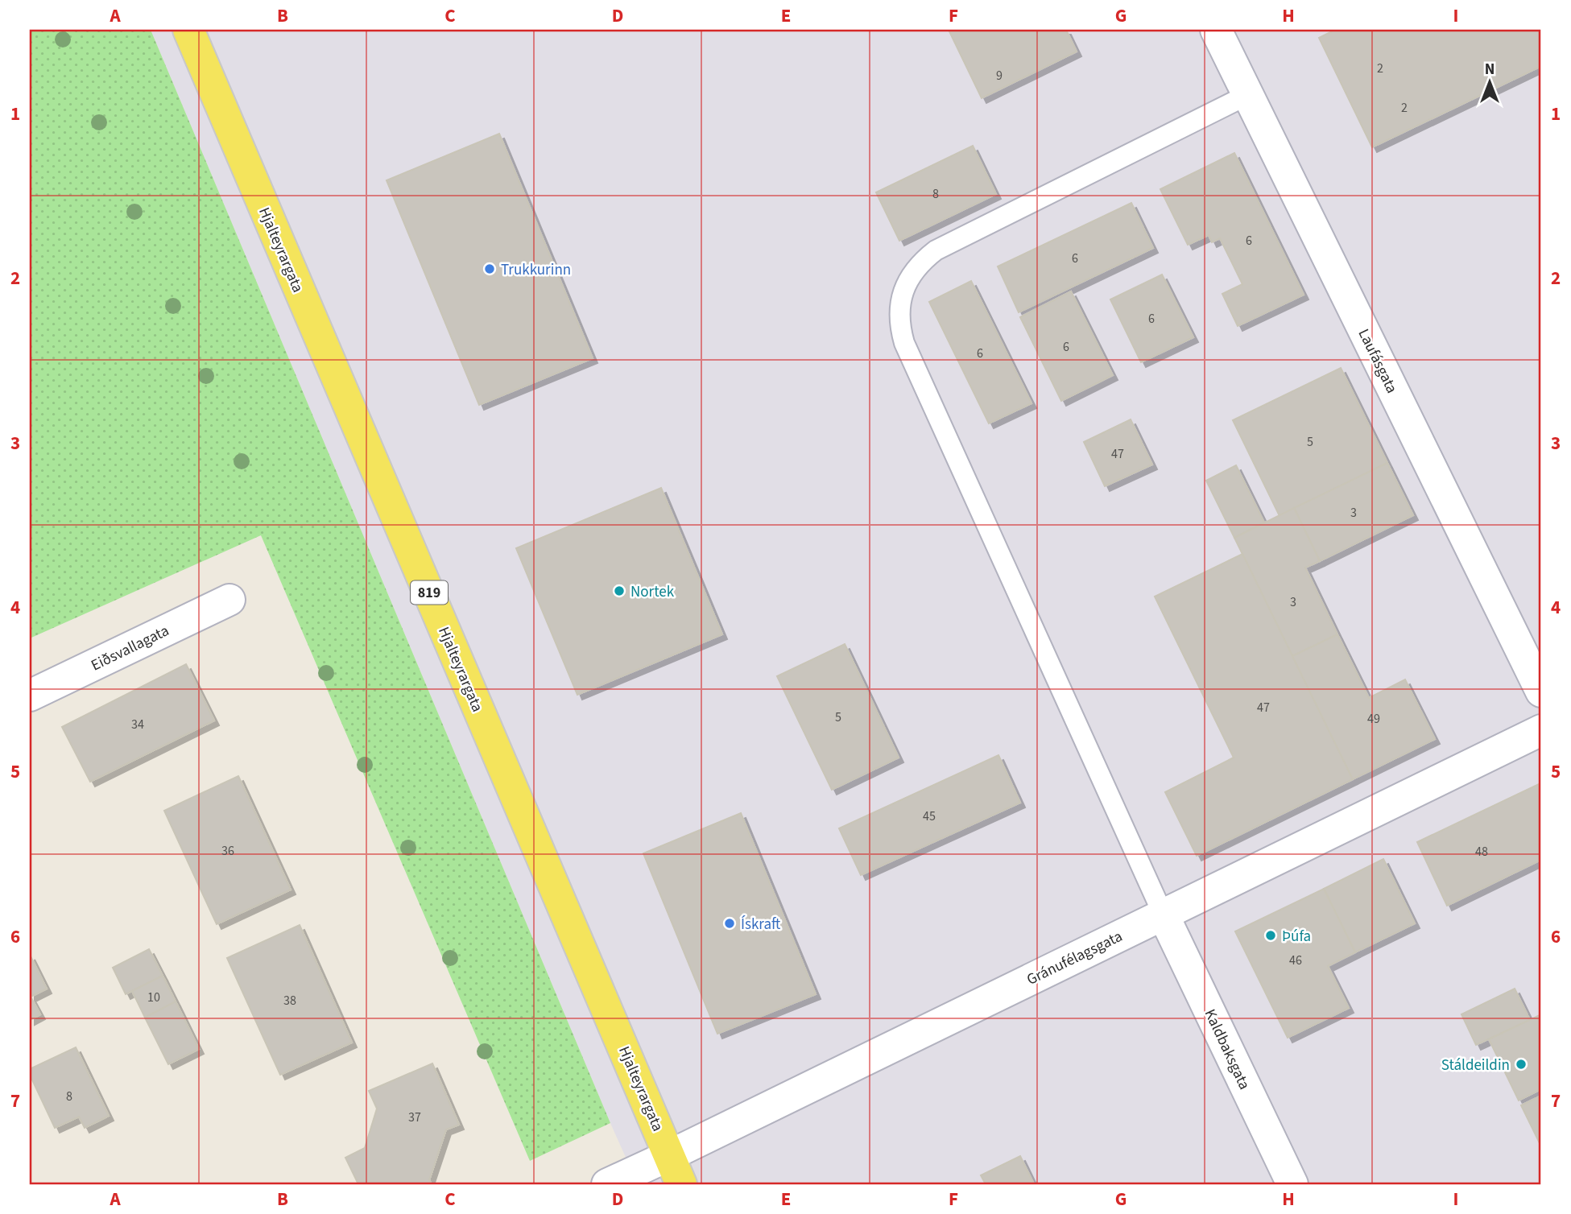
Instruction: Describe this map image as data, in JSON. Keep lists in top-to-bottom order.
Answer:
{
  "streets": {
    "main road": ["Hjalteyrargata", "819"],
    "street": [
      "Laufásgata",
      "Eiðsvallagata",
      "Gránufélagsgata",
      "Kaldbaksgata"
    ]
  },
  "crossings": [
    ["Hjalteyrargata", "Gránufélagsgata"],
    ["Gránufélagsgata", "Kaldbaksgata"]
  ],
  "places": [
    "Trukkurinn",
    "Nortek",
    "Ískraft",
    "Þúfa",
    "Stáldeildin"
  ],
  "house_numbers": [
    "2",
    "9",
    "2",
    "8",
    "6",
    "6",
    "6",
    "6",
    "6",
    "5",
    "47",
    "3",
    "3",
    "47",
    "5",
    "49",
    "34",
    "45",
    "36",
    "48",
    "46",
    "10",
    "38",
    "8",
    "37"
  ],
  "north": "top",
  "grid": {
    "columns": [
      "A",
      "B",
      "C",
      "D",
      "E",
      "F",
      "G",
      "H",
      "I"
    ],
    "rows": [
      "1",
      "2",
      "3",
      "4",
      "5",
      "6",
      "7"
    ]
  }
}
